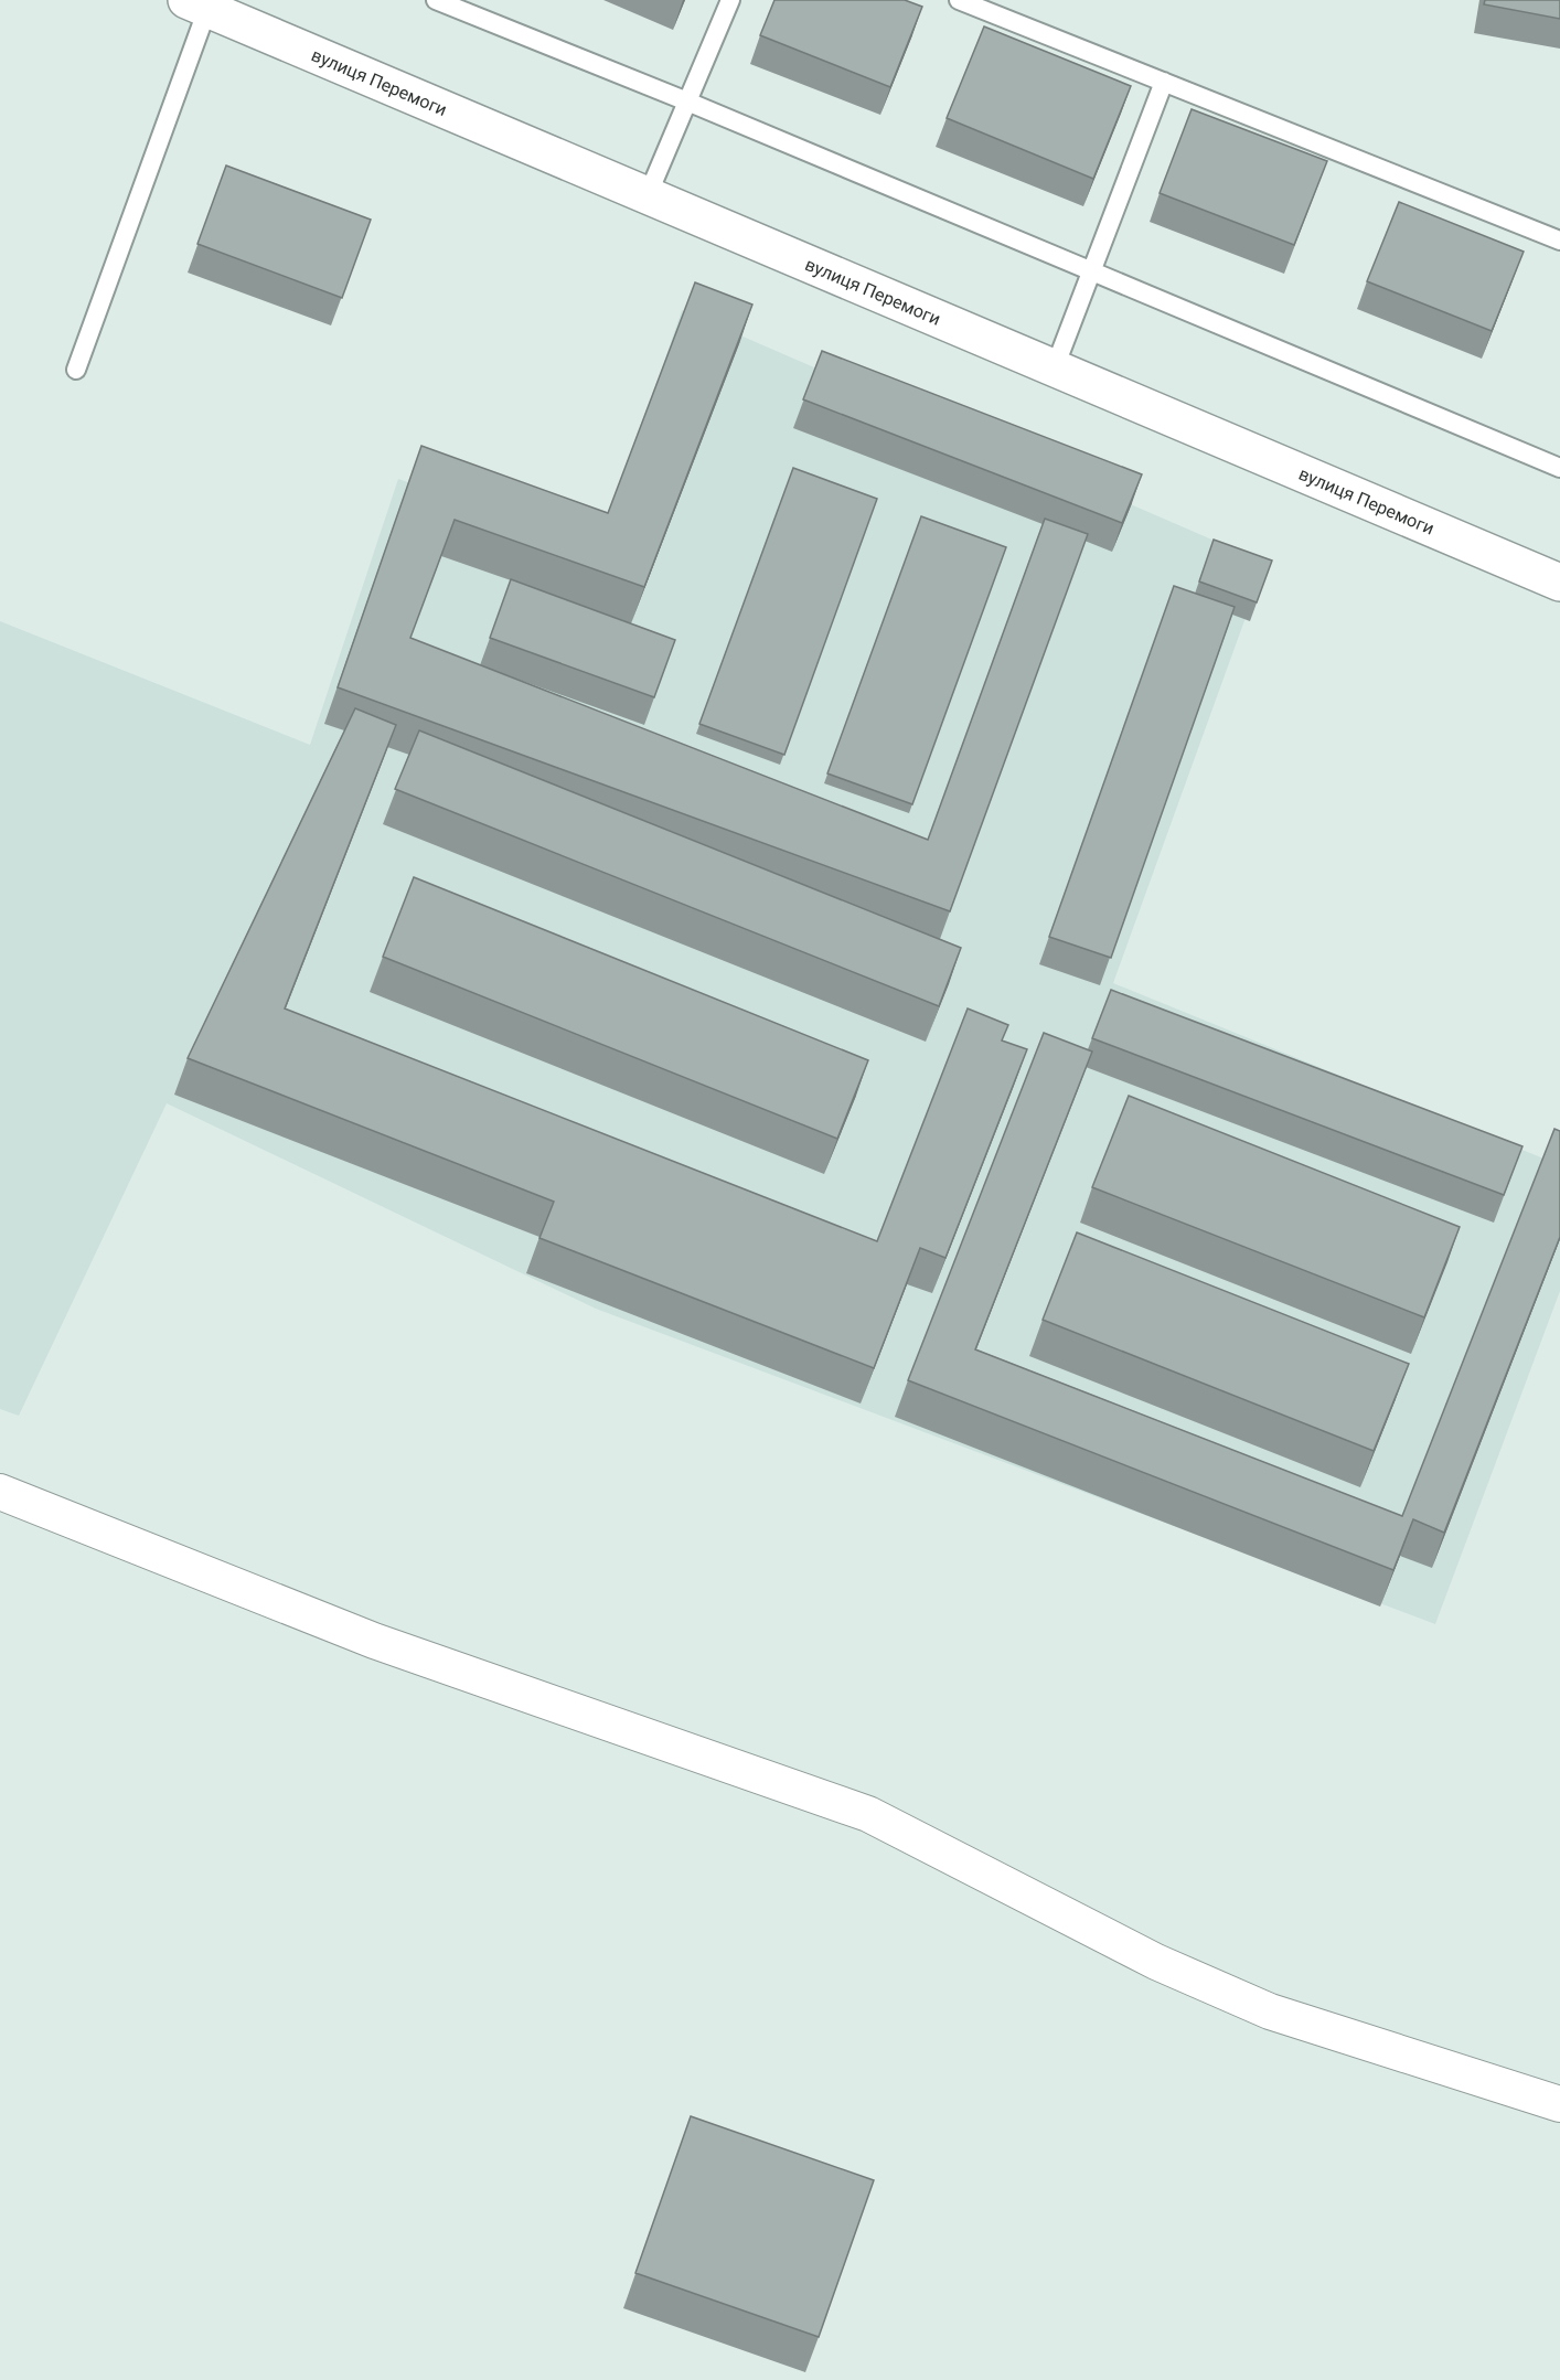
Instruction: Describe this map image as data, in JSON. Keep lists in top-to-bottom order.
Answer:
{
  "streets": {
    "main road": ["вулиця Перемоги"]
  }
}
